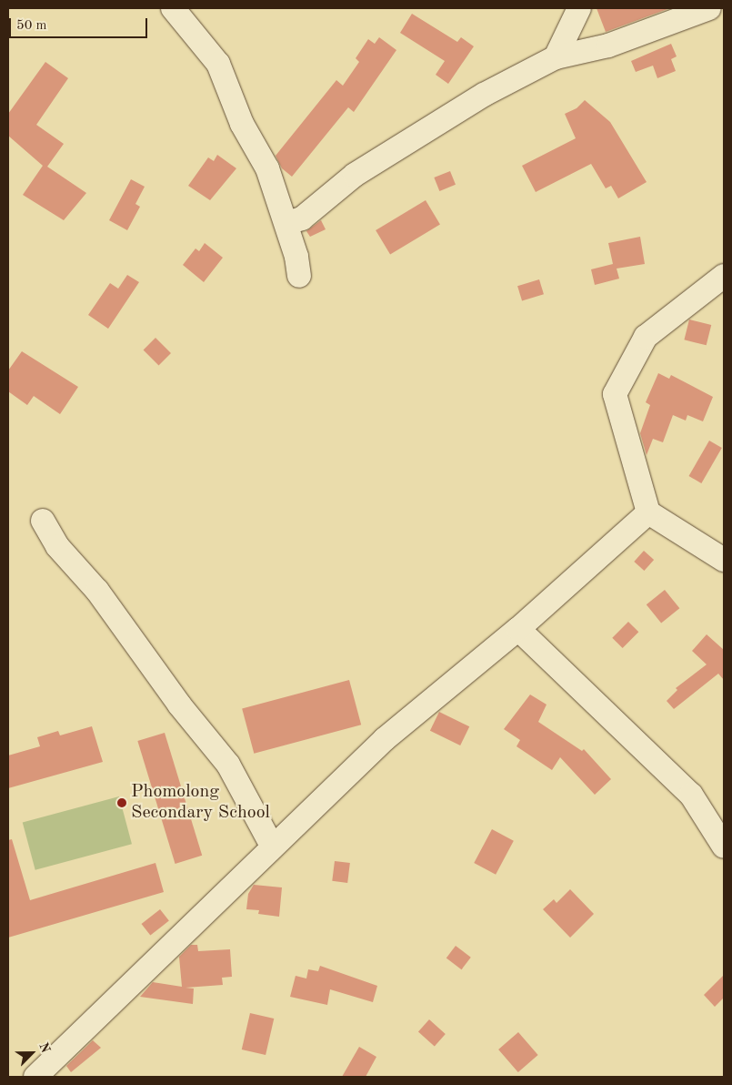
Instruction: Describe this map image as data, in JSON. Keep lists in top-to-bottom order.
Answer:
{
  "places": ["Phomolong Secondary School"],
  "scale_bar": "50 m",
  "north": "top right"
}
